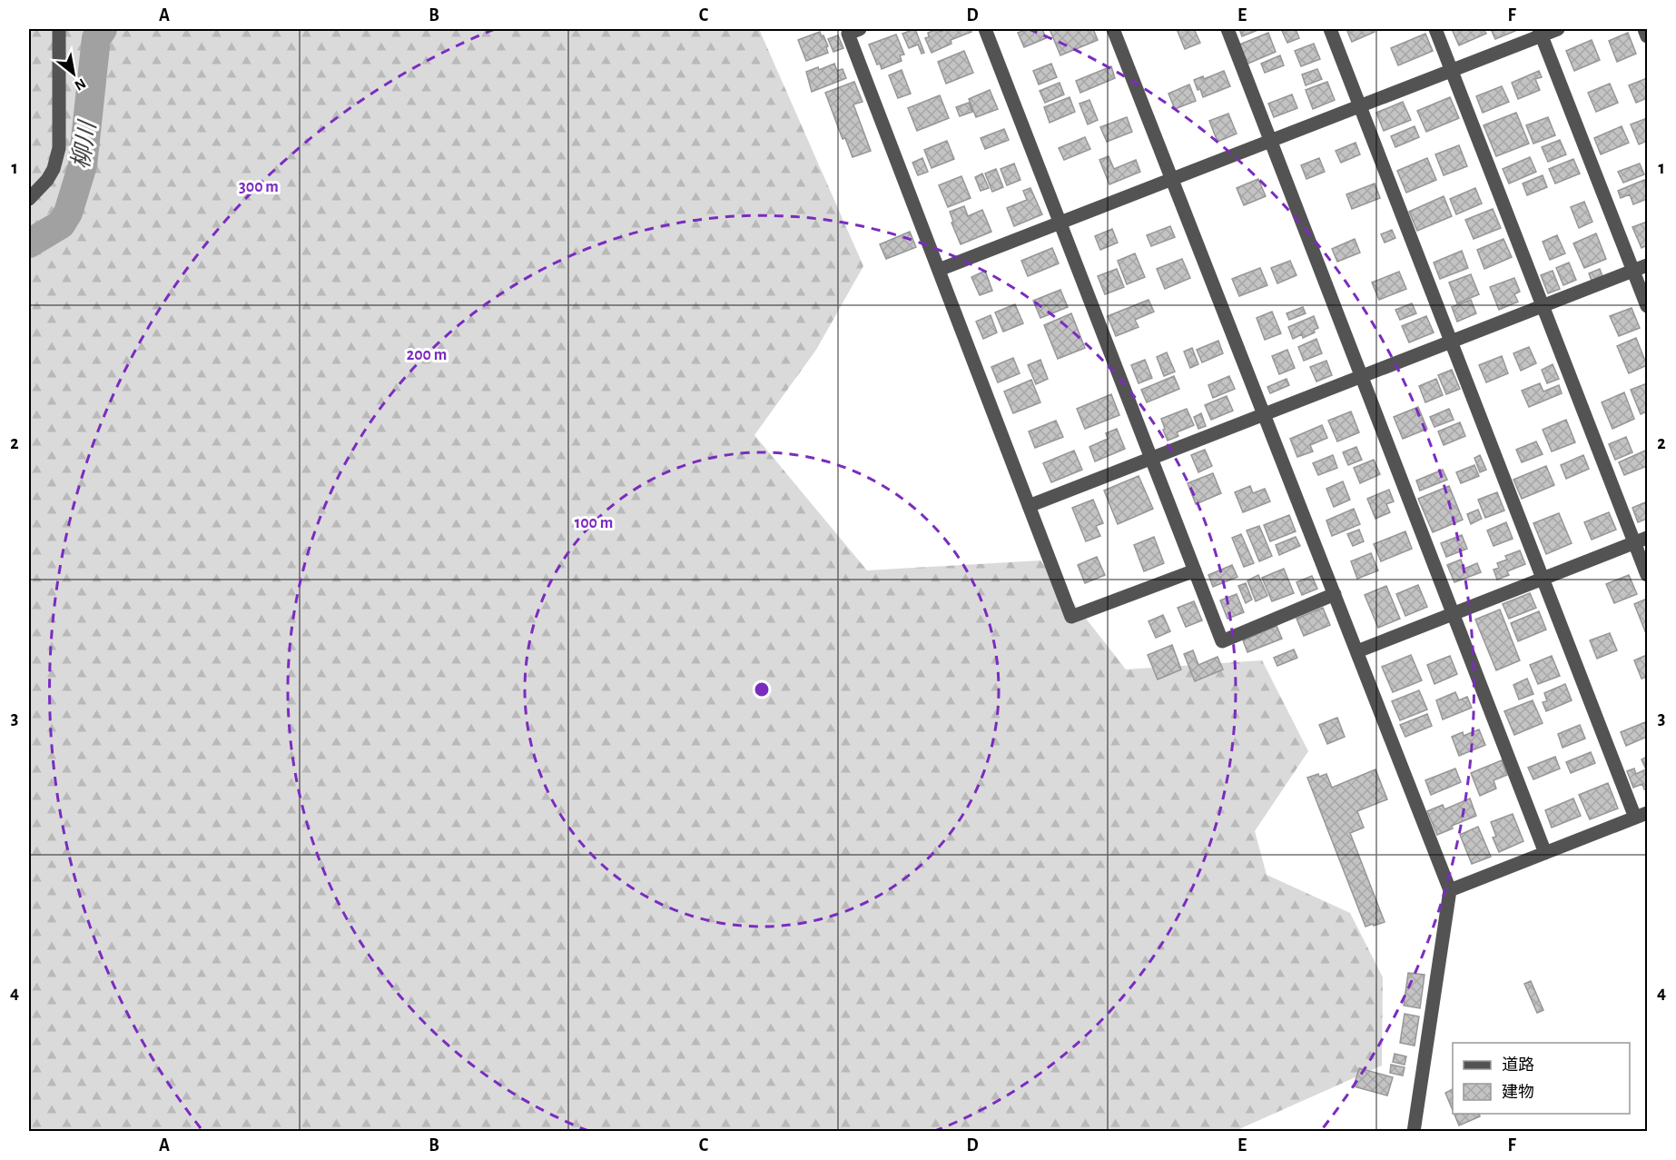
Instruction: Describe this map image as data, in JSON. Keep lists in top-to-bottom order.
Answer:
{
  "water": ["柳川"],
  "legend": ["道路", "建物"],
  "north": "bottom right",
  "grid": {
    "columns": [
      "A",
      "B",
      "C",
      "D",
      "E",
      "F"
    ],
    "rows": [
      "1",
      "2",
      "3",
      "4"
    ]
  },
  "rings": ["300 m", "200 m", "100 m"]
}
